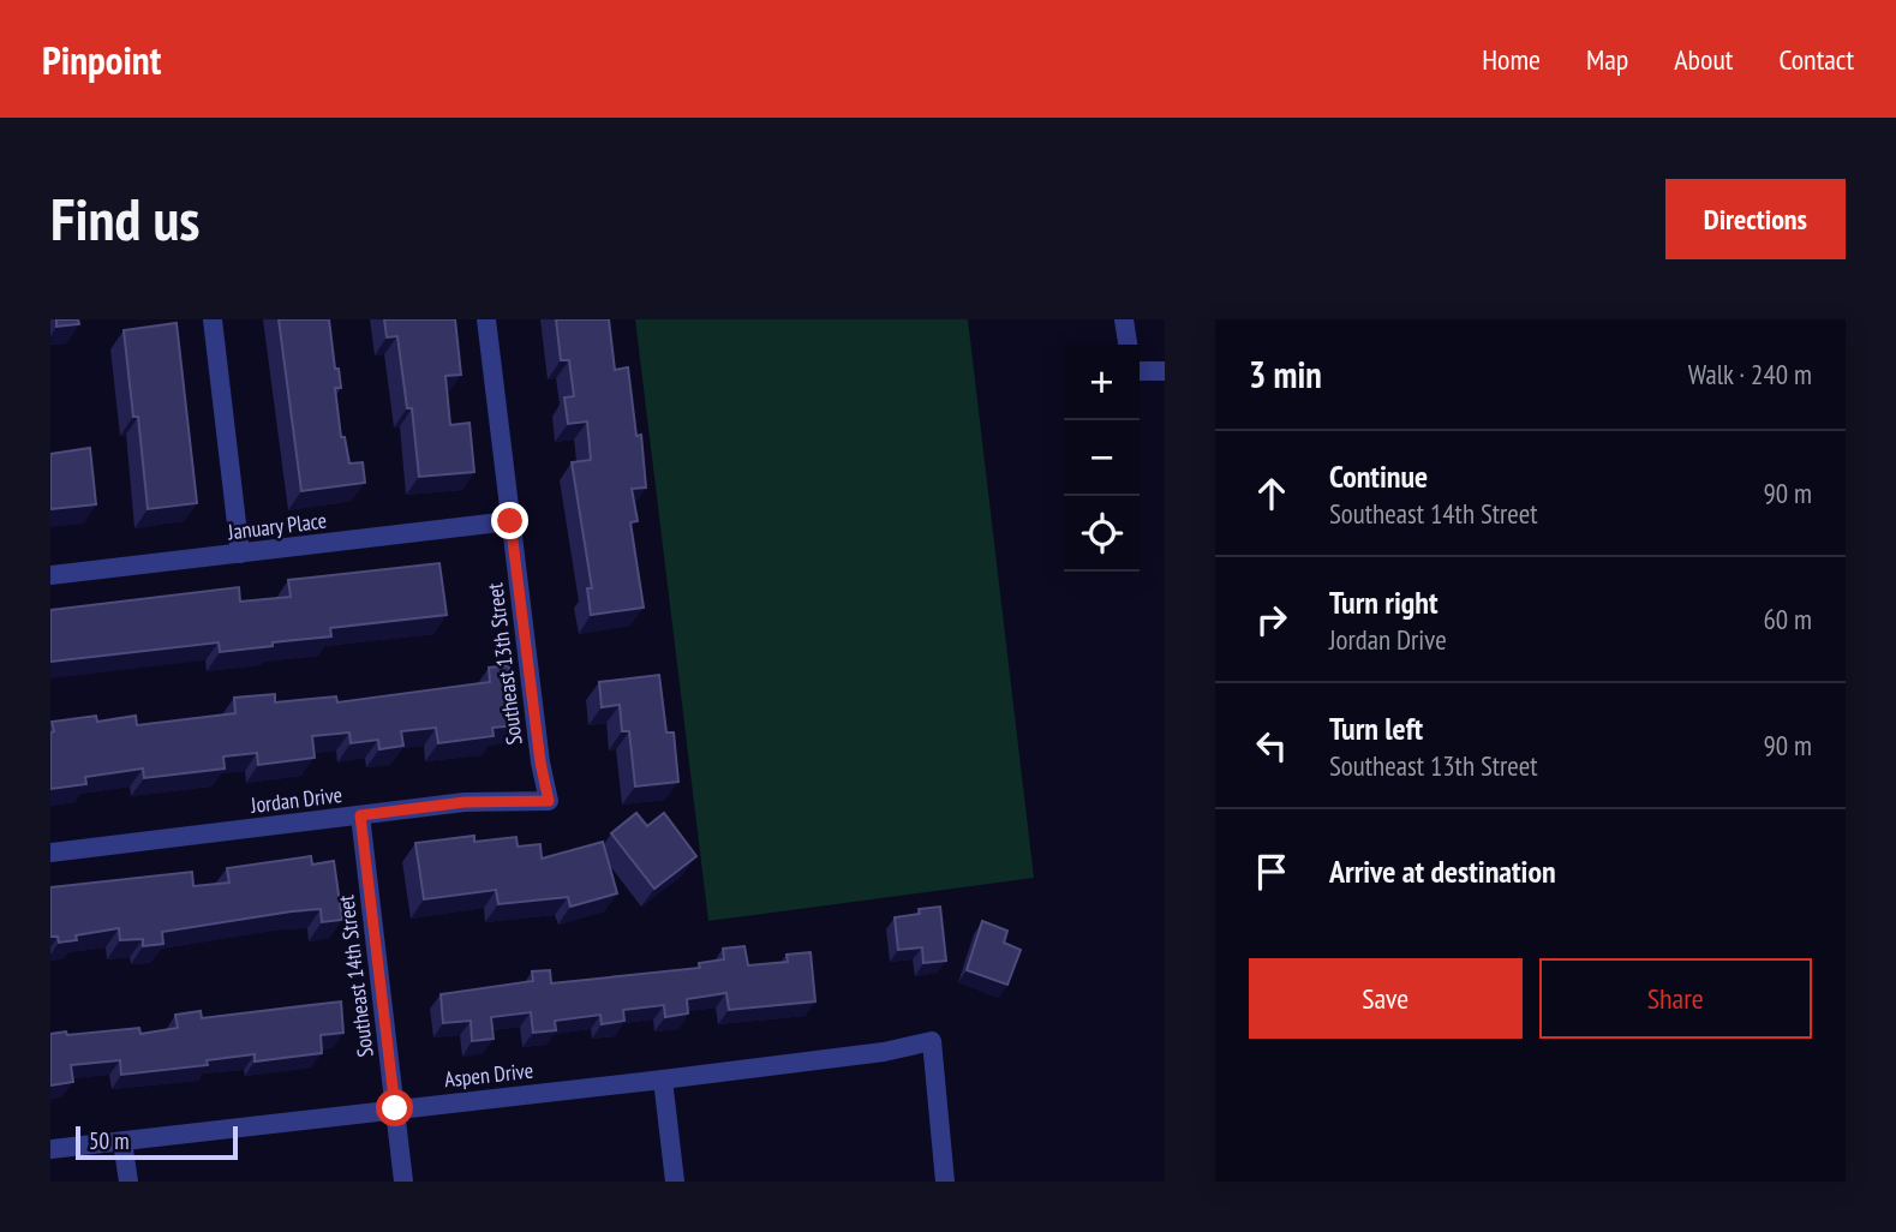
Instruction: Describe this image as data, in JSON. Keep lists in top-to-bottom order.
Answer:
{
  "streets": {
    "street": [
      "January Place",
      "Southeast 13th Street",
      "Jordan Drive",
      "Southeast 14th Street",
      "Aspen Drive"
    ]
  },
  "crossings": [
    ["January Place", "Southeast 13th Street"],
    ["Southeast 13th Street", "Jordan Drive"],
    ["Jordan Drive", "Southeast 14th Street"],
    ["Southeast 14th Street", "Aspen Drive"]
  ],
  "scale_bar": "50 m",
  "page": {
    "header": "Pinpoint",
    "nav": [
      "Home",
      "Map",
      "About",
      "Contact"
    ],
    "buttons": [
      "Directions",
      ["Save", "Share"]
    ],
    "title": "Find us",
    "heading": ["3 min", "Walk · 240 m"],
    "map_buttons": ["+", "−"],
    "list": [
      ["Continue", "Southeast 14th Street", "90 m"],
      ["Turn right", "Jordan Drive", "60 m"],
      ["Turn left", "Southeast 13th Street", "90 m"],
      "Arrive at destination"
    ],
    "scale": "50 m"
  }
}
